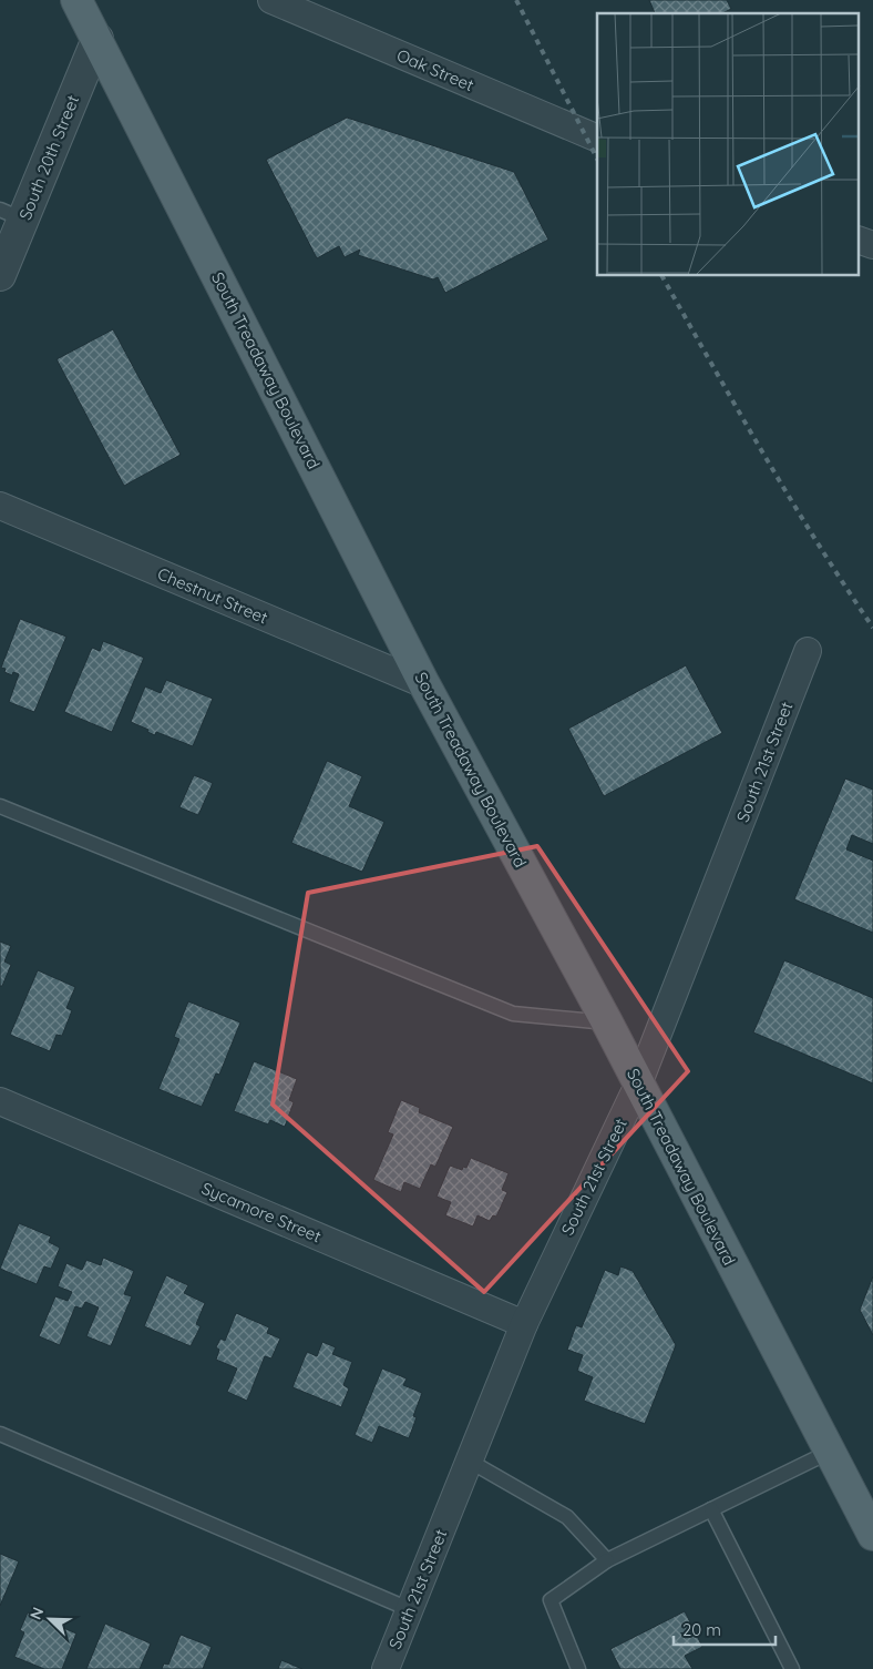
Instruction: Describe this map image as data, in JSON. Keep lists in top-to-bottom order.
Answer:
{
  "streets": {
    "main road": ["South Treadaway Boulevard"],
    "street": [
      "Oak Street",
      "South 20th Street",
      "Chestnut Street",
      "South 21st Street",
      "Sycamore Street"
    ]
  },
  "crossings": [
    ["South 20th Street", "South Treadaway Boulevard"],
    ["South Treadaway Boulevard", "Chestnut Street"],
    ["South Treadaway Boulevard", "South 21st Street"],
    ["South 21st Street", "Sycamore Street"]
  ],
  "scale_bar": "20 m",
  "north": "top left"
}
